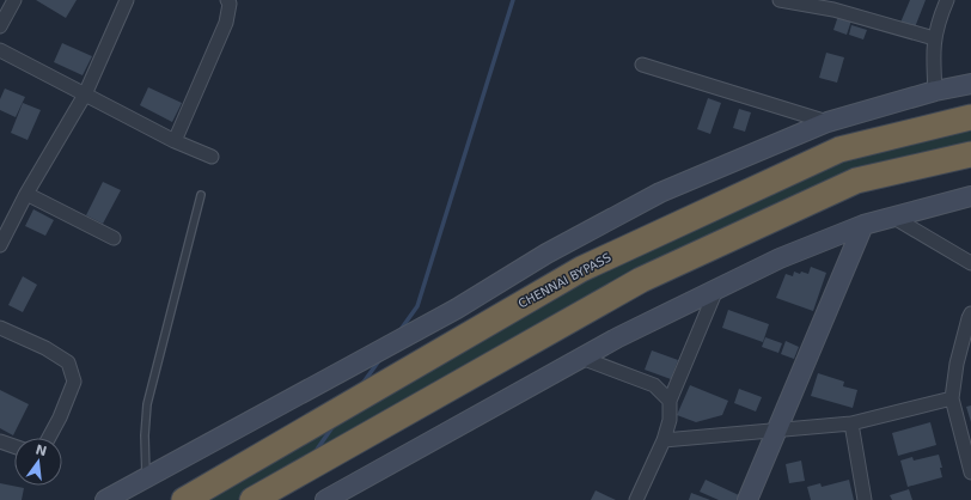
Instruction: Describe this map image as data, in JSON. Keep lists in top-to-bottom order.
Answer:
{
  "streets": {
    "highway": ["CHENNAI BYPASS"]
  },
  "north": "top"
}
